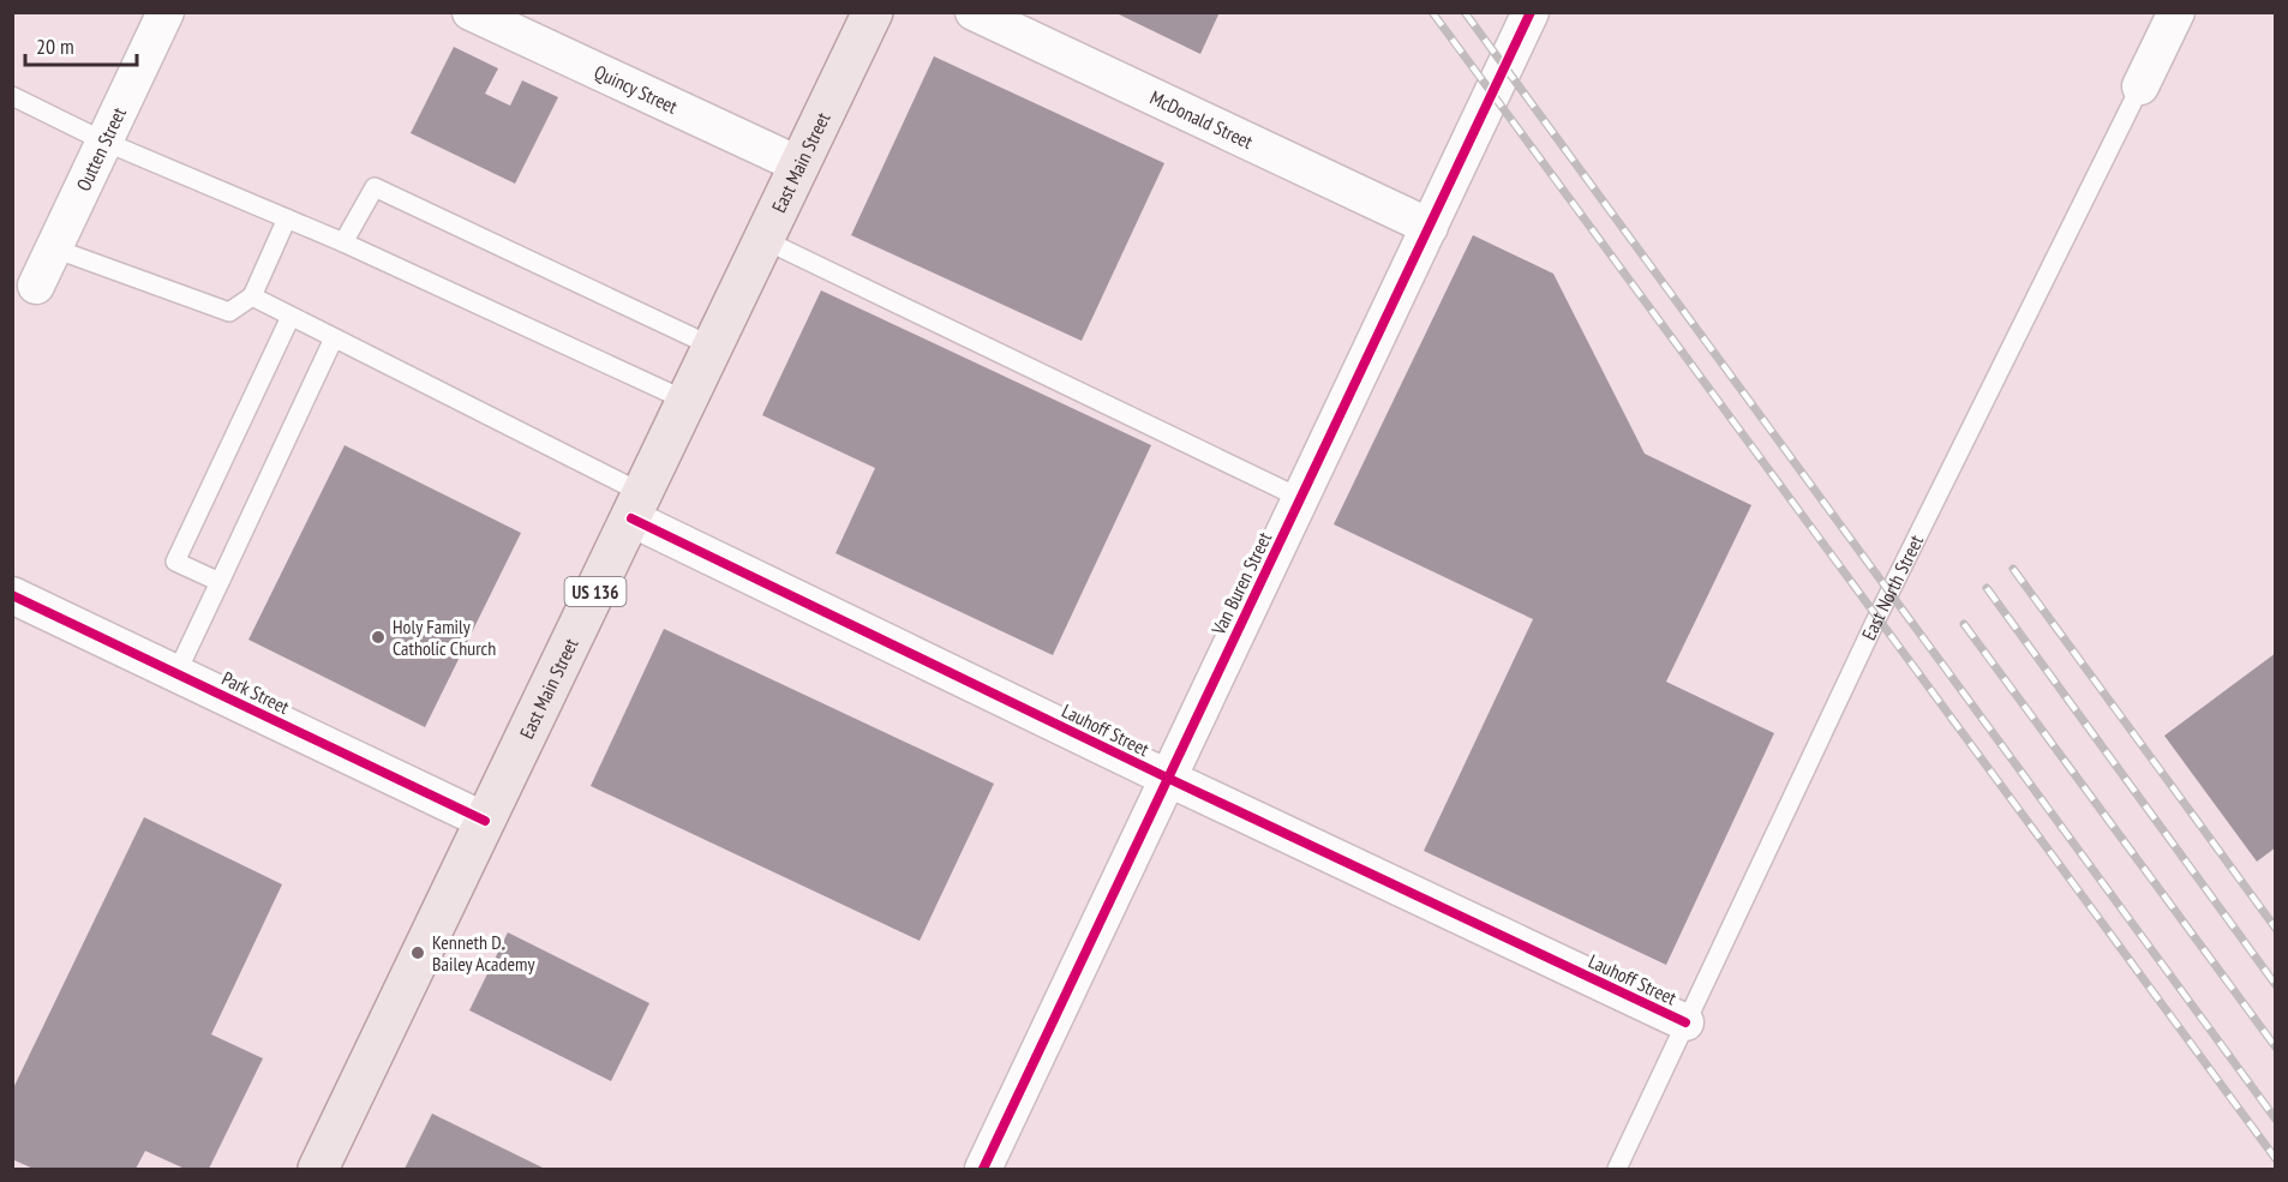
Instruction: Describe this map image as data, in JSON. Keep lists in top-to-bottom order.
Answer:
{
  "streets": {
    "main road": ["East Main Street", "US 136"],
    "street": [
      "Quincy Street",
      "McDonald Street",
      "Outten Street",
      "Van Buren Street",
      "East North Street",
      "Park Street",
      "Lauhoff Street"
    ]
  },
  "crossings": [
    ["Quincy Street", "East Main Street"],
    ["McDonald Street", "Van Buren Street"],
    ["East Main Street", "Park Street"],
    ["East Main Street", "Lauhoff Street"],
    ["Van Buren Street", "Lauhoff Street"],
    ["East North Street", "Lauhoff Street"]
  ],
  "places": ["Holy Family Catholic Church", "Kenneth D. Bailey Academy"],
  "scale_bar": "20 m"
}
